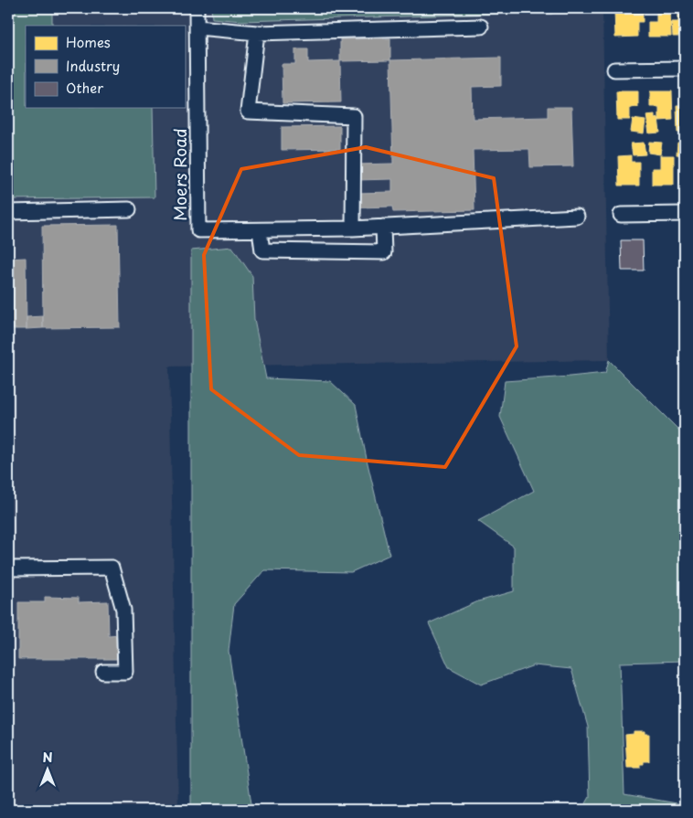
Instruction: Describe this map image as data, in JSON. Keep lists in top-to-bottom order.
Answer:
{
  "streets": {
    "street": ["Moers Road"]
  },
  "legend": ["Homes", "Industry", "Other"],
  "north": "top"
}
